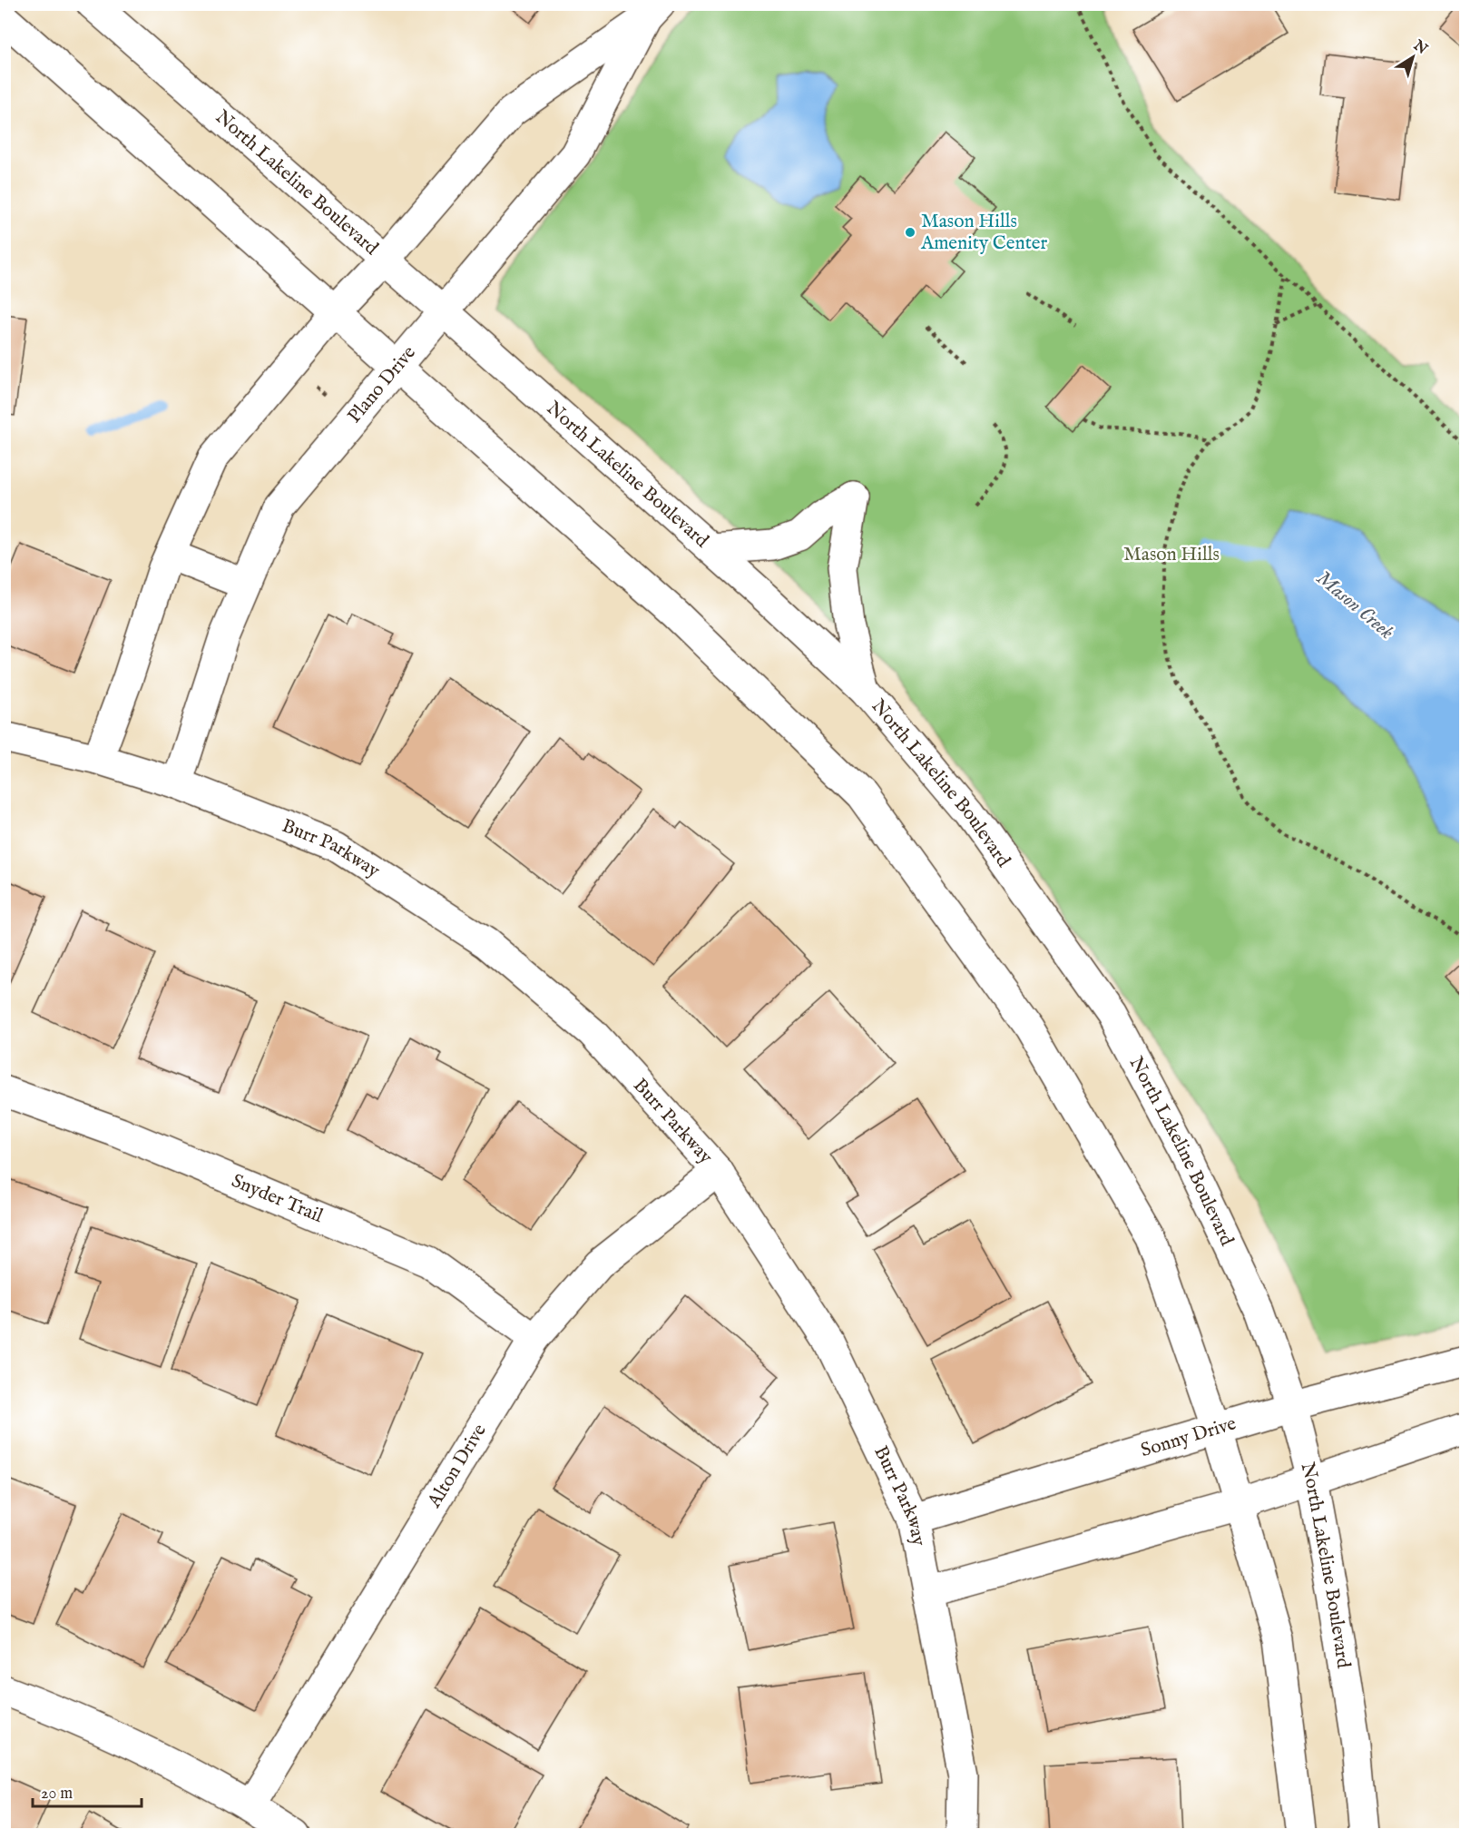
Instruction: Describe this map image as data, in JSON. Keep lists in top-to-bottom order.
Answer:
{
  "streets": {
    "street": [
      "North Lakeline Boulevard",
      "Plano Drive",
      "Burr Parkway",
      "Snyder Trail",
      "Sonny Drive",
      "Alton Drive"
    ]
  },
  "crossings": [
    ["North Lakeline Boulevard", "Plano Drive"],
    ["North Lakeline Boulevard", "Sonny Drive"],
    ["Plano Drive", "Burr Parkway"],
    ["Burr Parkway", "Sonny Drive"],
    ["Burr Parkway", "Alton Drive"],
    ["Snyder Trail", "Alton Drive"]
  ],
  "water": ["Mason Creek"],
  "parks": ["Mason Hills"],
  "places": ["Mason Hills Amenity Center"],
  "scale_bar": "20 m",
  "north": "top right"
}
